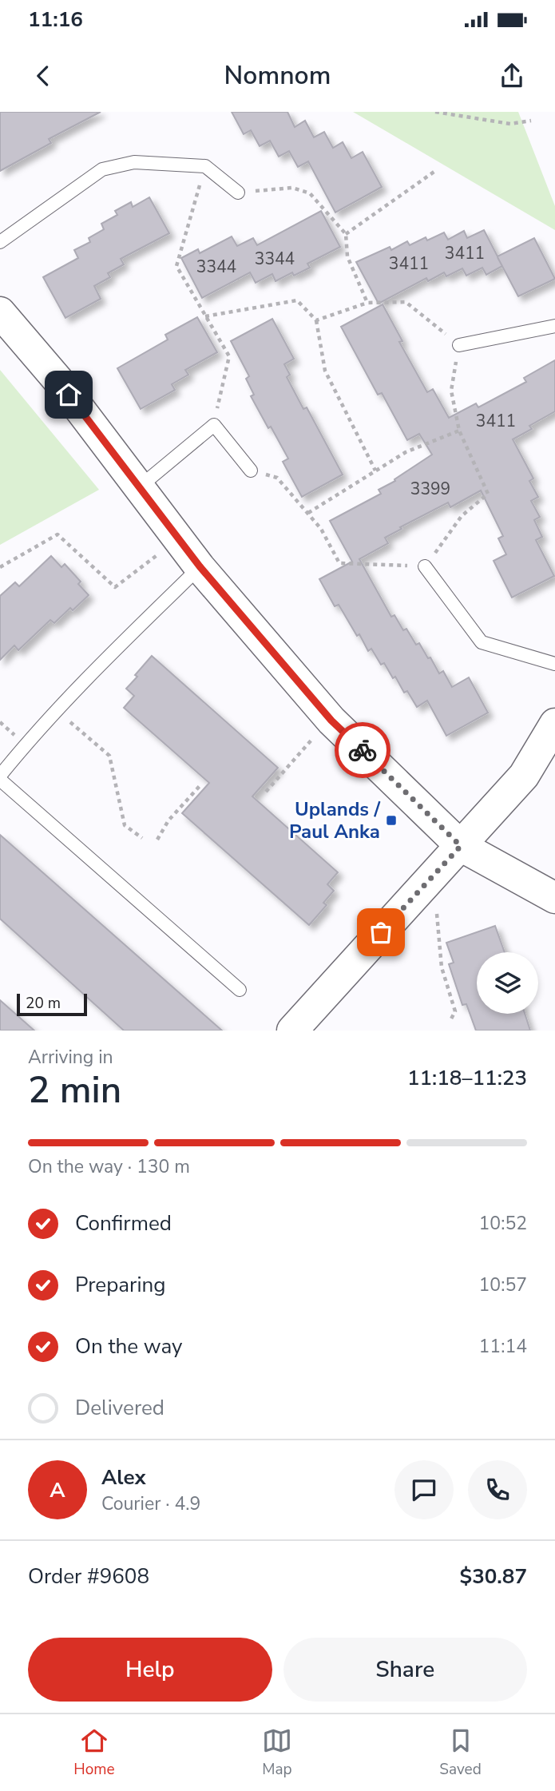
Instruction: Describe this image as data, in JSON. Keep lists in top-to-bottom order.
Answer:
{
  "places": {
    "transit": ["Uplands / Paul Anka"]
  },
  "house_numbers": [
    "3411",
    "3344",
    "3411",
    "3344",
    "3411",
    "3399"
  ],
  "scale_bar": "20 m",
  "page": {
    "status": "11:16",
    "header": "Nomnom",
    "scale": "20 m",
    "heading": ["2 min", "Arriving in", "11:18–11:23"],
    "panel": [
      "Alex",
      "Courier · 4.9",
      "Order #9608",
      "$30.87"
    ],
    "bar": "On the way · 130 m",
    "list": [
      ["Confirmed", "10:52"],
      ["Preparing", "10:57"],
      ["On the way", "11:14"],
      "Delivered"
    ],
    "round": "A",
    "buttons": ["Help", "Share"],
    "tabs": ["Home", "Map", "Saved"]
  }
}
